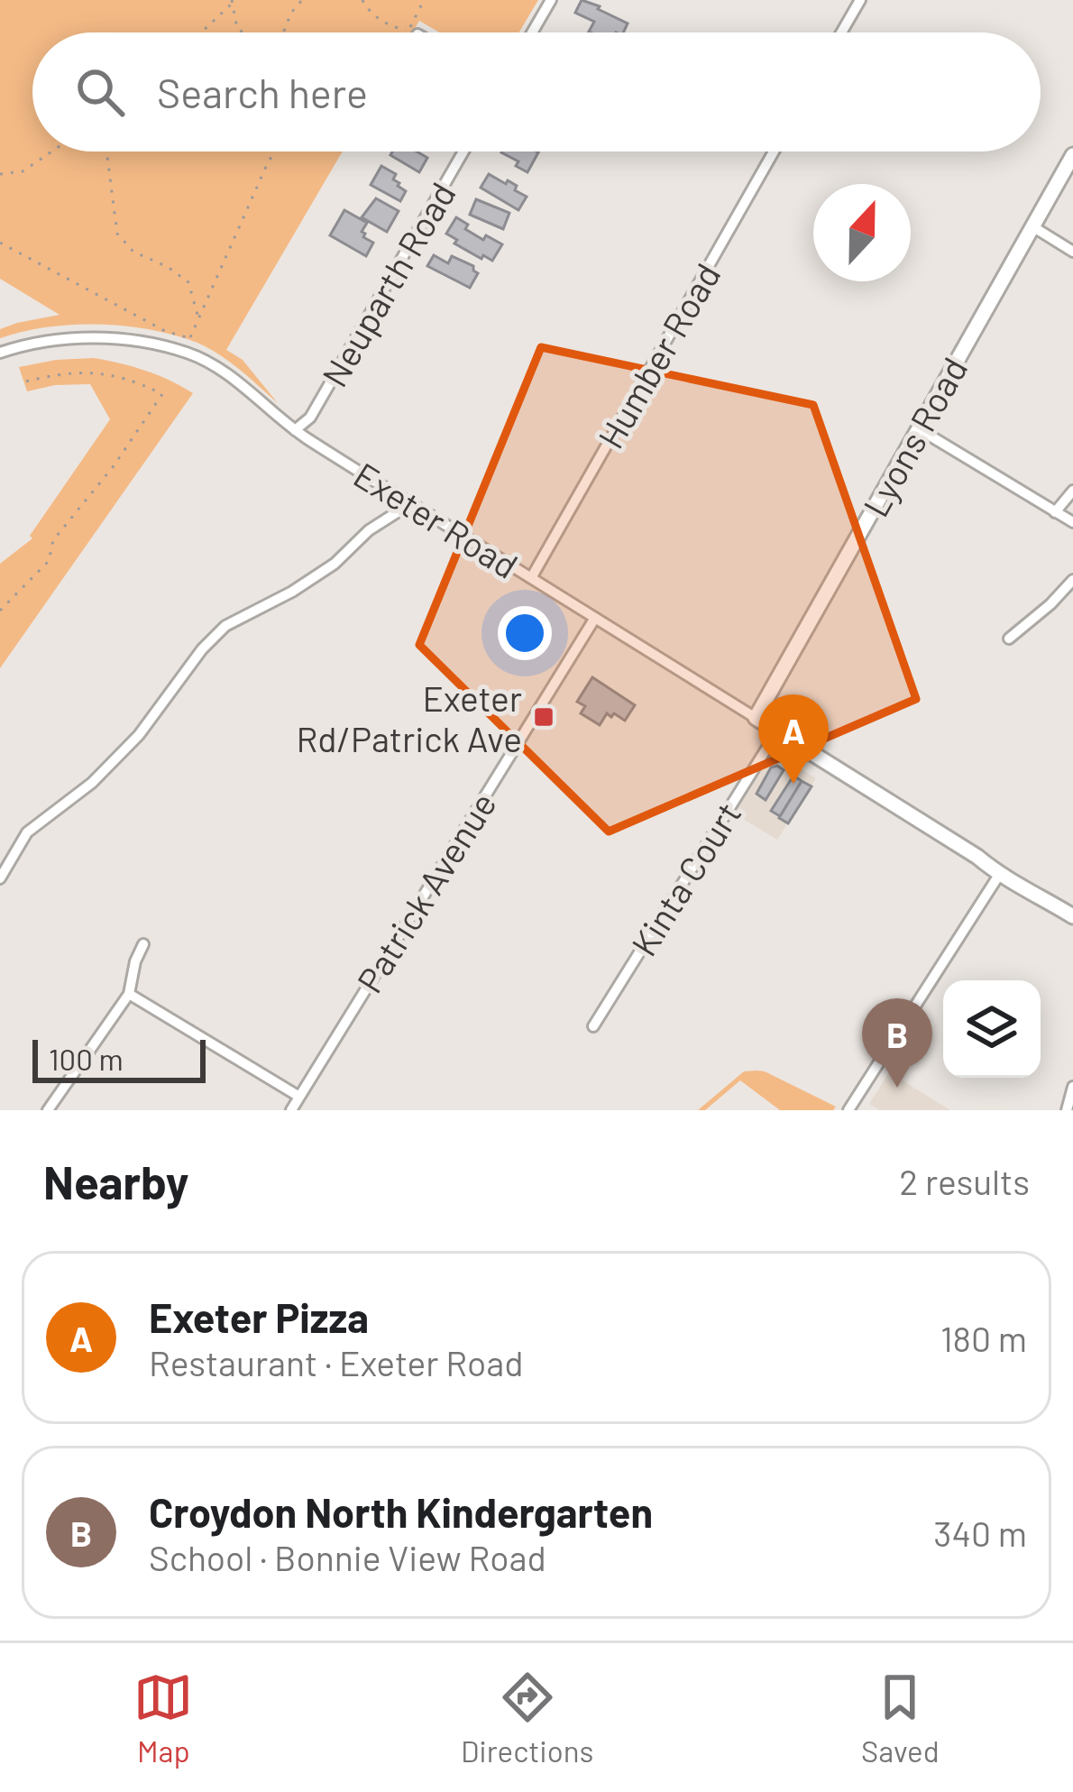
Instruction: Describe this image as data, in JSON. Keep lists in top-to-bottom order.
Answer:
{
  "streets": {
    "main road": ["Lyons Road", "Exeter Road"],
    "street": [
      "Neuparth Road",
      "Humber Road",
      "Kinta Court",
      "Patrick Avenue"
    ]
  },
  "crossings": [
    ["Neuparth Road", "Exeter Road"],
    ["Humber Road", "Exeter Road"],
    ["Lyons Road", "Exeter Road"],
    ["Exeter Road", "Kinta Court"],
    ["Exeter Road", "Patrick Avenue"]
  ],
  "places": {
    "transit": ["Exeter Rd/Patrick Ave"]
  },
  "scale_bar": "100 m",
  "north": "top",
  "page": {
    "search": "Search here",
    "pins": ["A", "B"],
    "scale": "100 m",
    "heading": ["Nearby", "2 results"],
    "list": [
      {
        "mark": "A",
        "name": "Exeter Pizza",
        "note": "Restaurant · Exeter Road",
        "value": "180 m"
      },
      {
        "mark": "B",
        "name": "Croydon North Kindergarten",
        "note": "School · Bonnie View Road",
        "value": "340 m"
      }
    ],
    "nav": ["Map", "Directions", "Saved"]
  }
}
